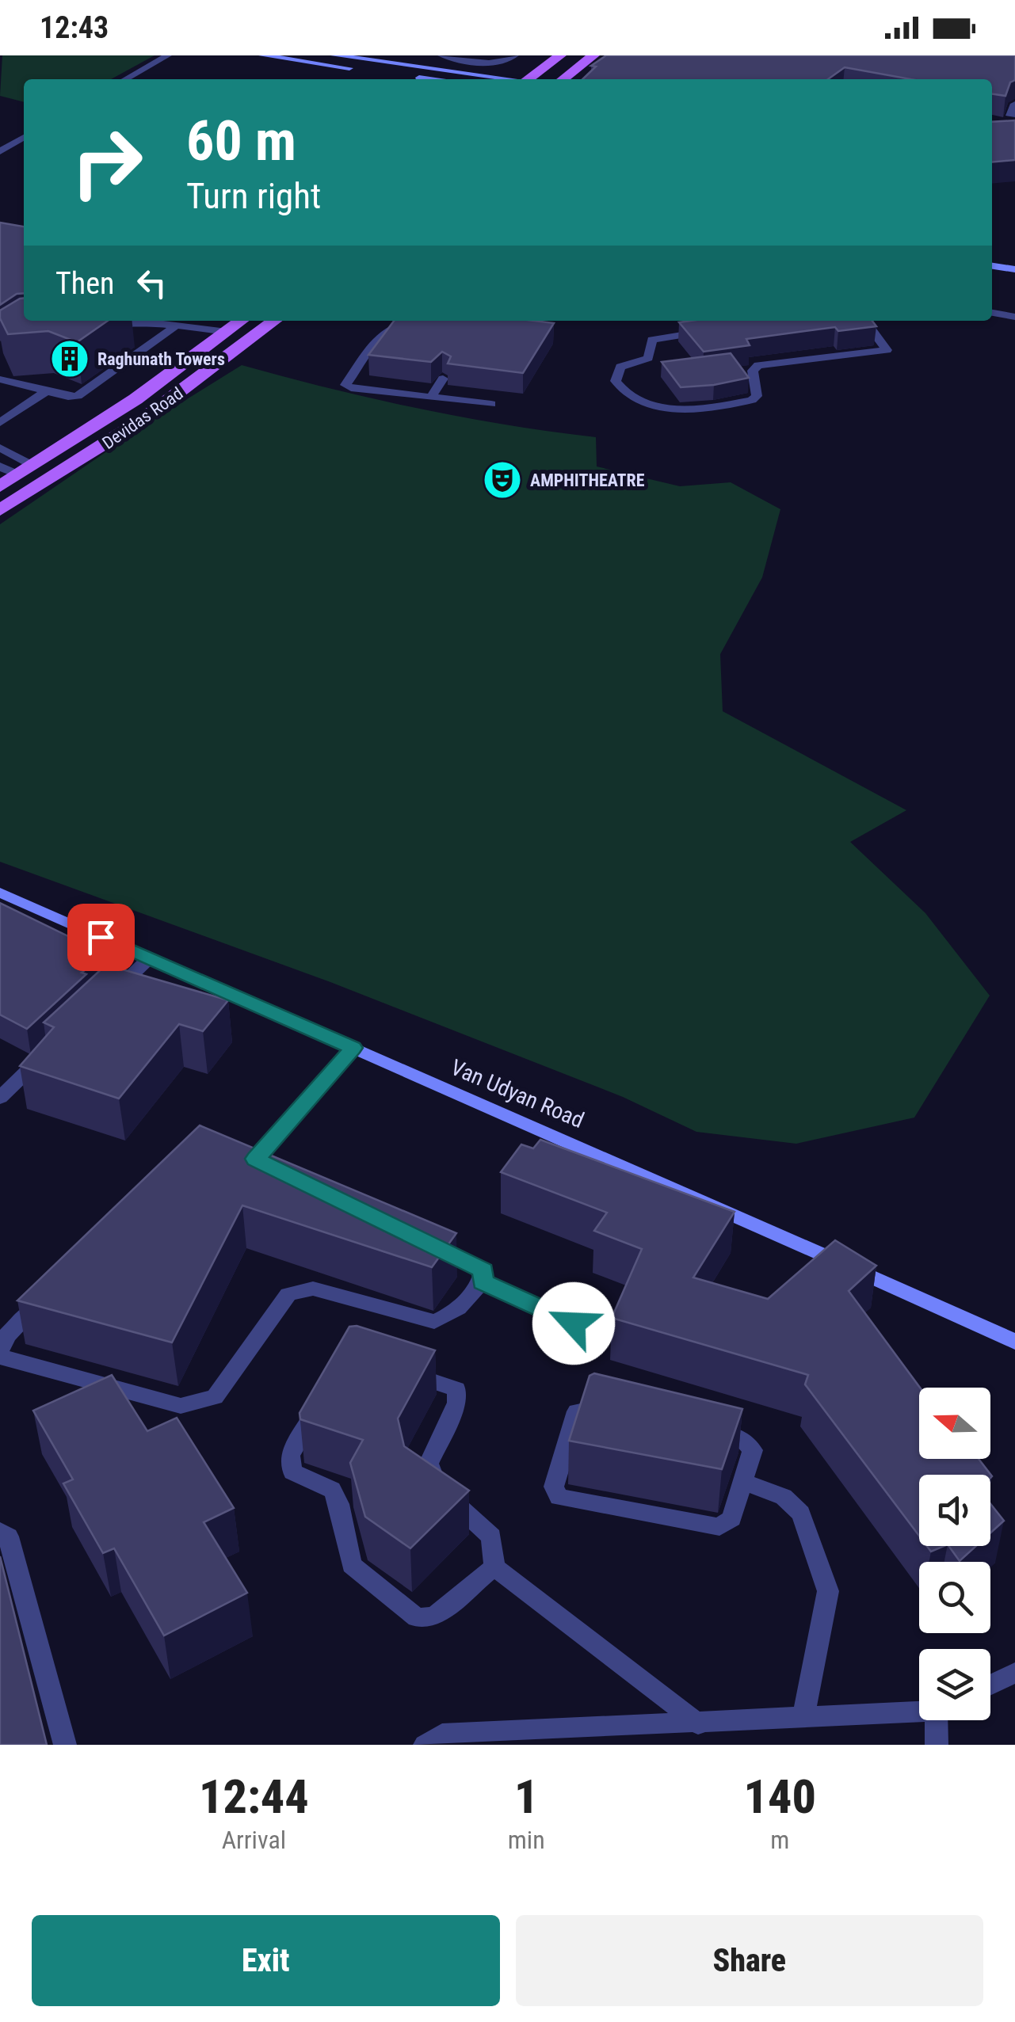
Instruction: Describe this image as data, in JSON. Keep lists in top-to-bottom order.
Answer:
{
  "streets": {
    "main road": ["Devidas Road"],
    "street": ["Van Udyan Road"]
  },
  "places": {
    "building": ["Raghunath Towers"],
    "theatre": ["AMPHITHEATRE"]
  },
  "north": "left",
  "page": {
    "status": "12:43",
    "turn": ["60 m", "Turn right"],
    "then": "Then",
    "eta": [
      "12:44",
      "Arrival",
      "1",
      "min",
      "140",
      "m"
    ],
    "buttons": ["Exit", "Share"]
  }
}
